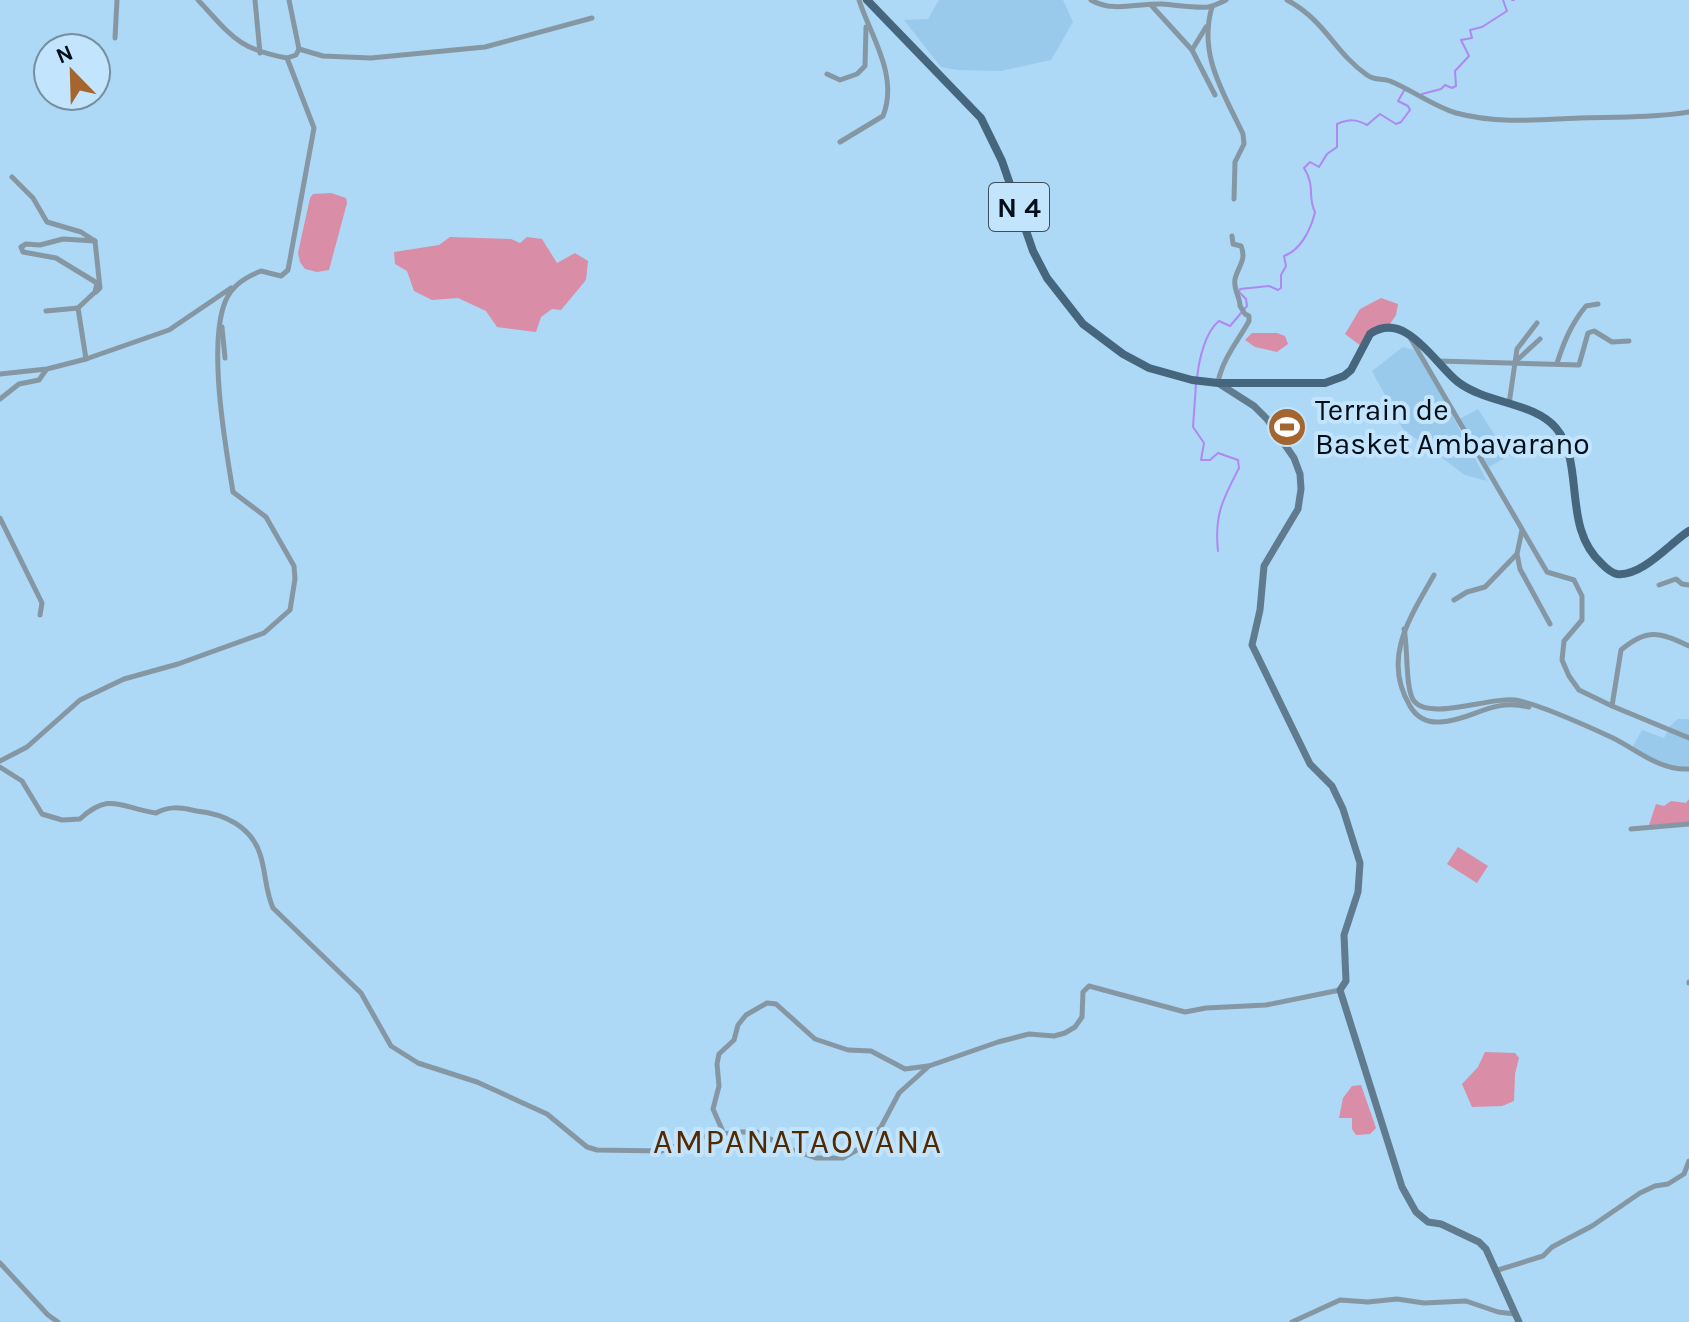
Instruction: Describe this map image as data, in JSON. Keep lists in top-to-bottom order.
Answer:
{
  "streets": {
    "main road": ["N 4"]
  },
  "districts": ["AMPANATAOVANA"],
  "places": {
    "sports": ["Terrain de Basket Ambavarano"]
  },
  "north": "top left"
}
